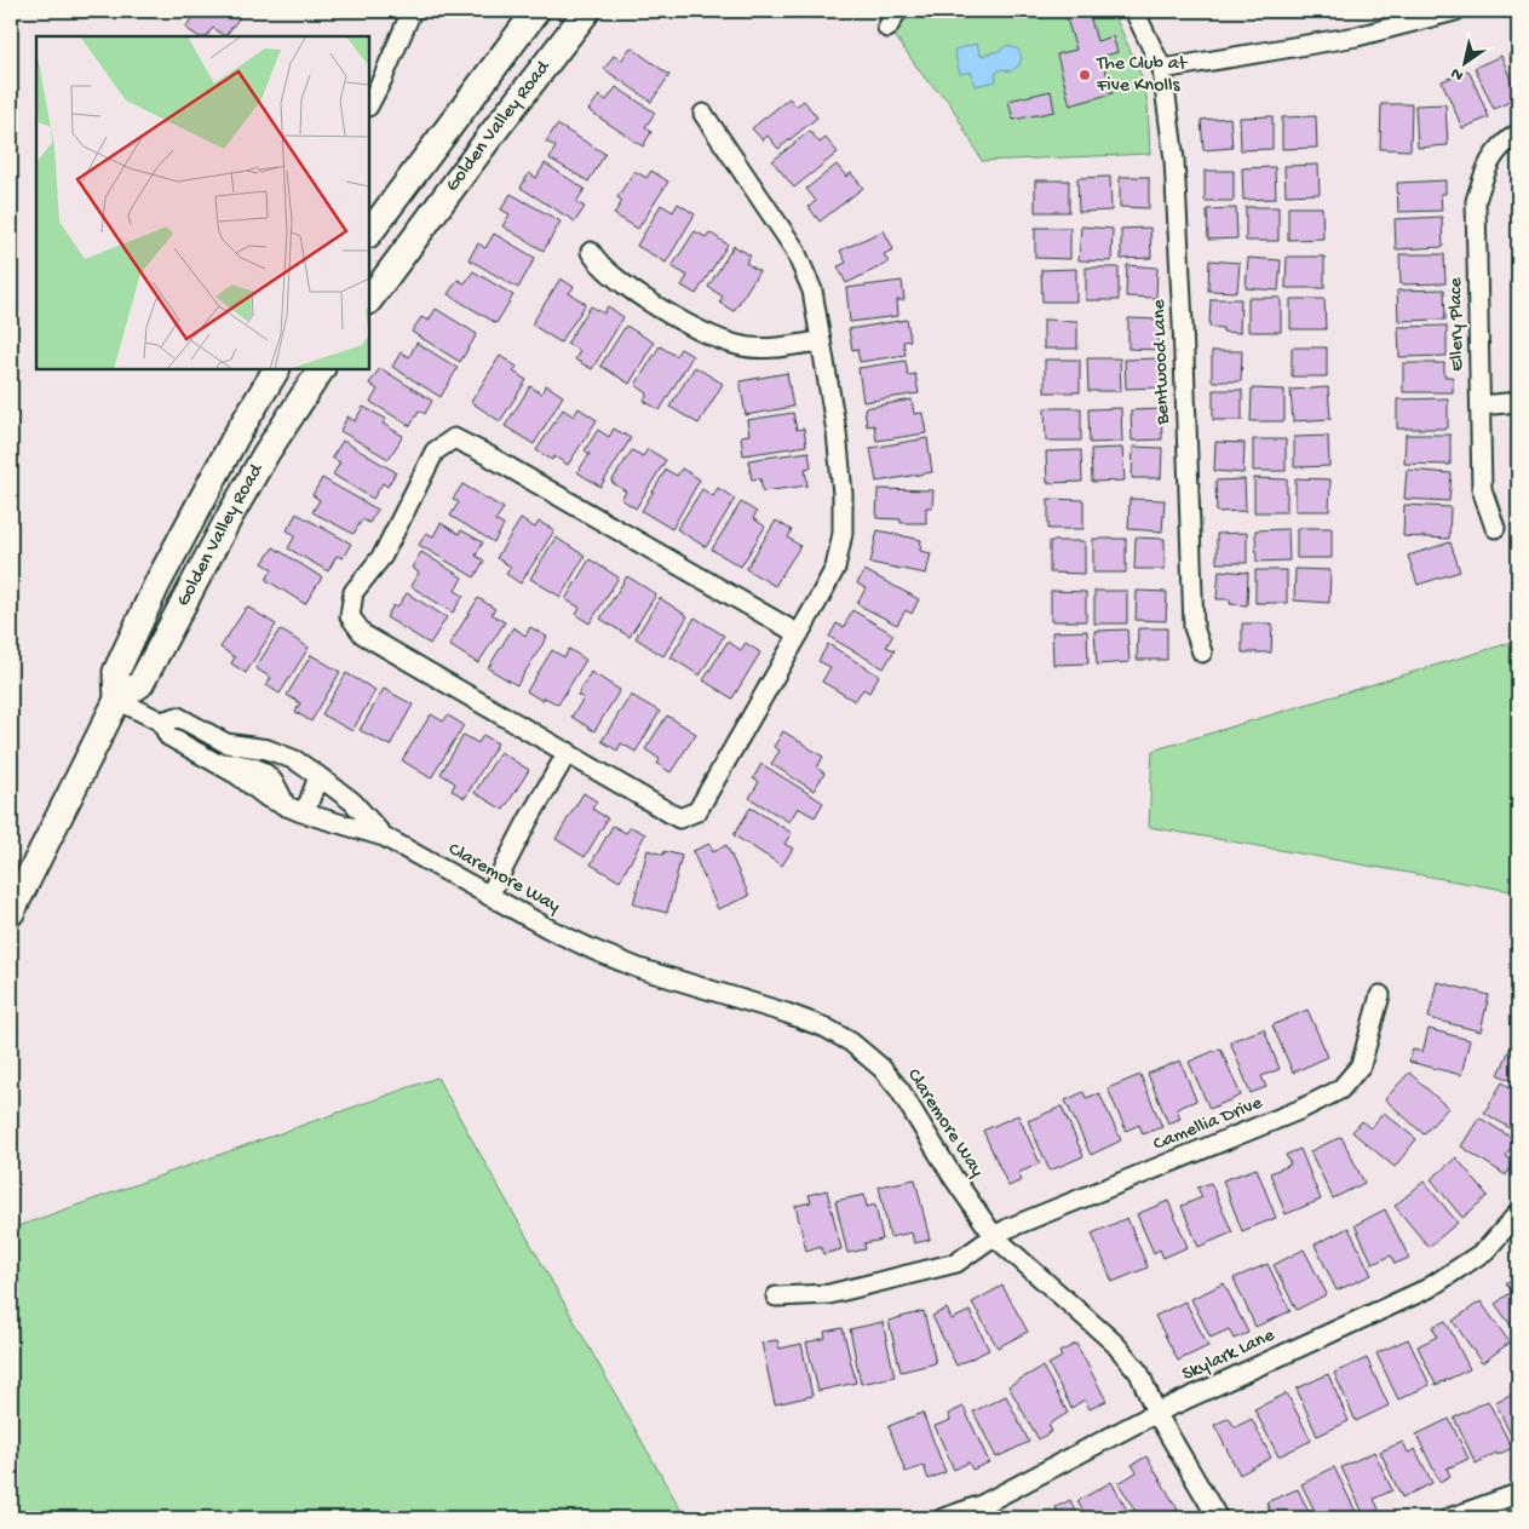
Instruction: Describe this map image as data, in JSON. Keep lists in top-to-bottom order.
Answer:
{
  "streets": {
    "main road": ["Golden Valley Road"],
    "street": [
      "Ellery Place",
      "Bentwood Lane",
      "Claremore Way",
      "Camellia Drive",
      "Skylark Lane"
    ]
  },
  "crossings": [
    ["Golden Valley Road", "Claremore Way"],
    ["Claremore Way", "Camellia Drive"],
    ["Claremore Way", "Skylark Lane"]
  ],
  "places": ["The Club at Five Knolls"],
  "north": "bottom left"
}
